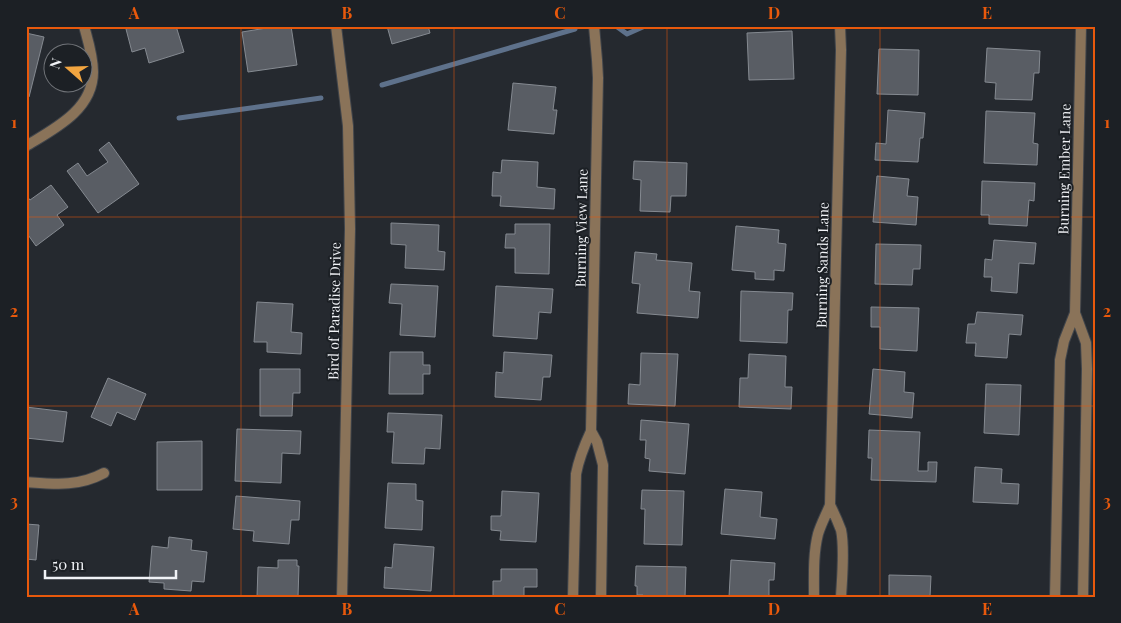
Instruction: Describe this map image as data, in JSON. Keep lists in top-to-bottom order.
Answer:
{
  "streets": {
    "street": [
      "Burning Ember Lane",
      "Burning View Lane",
      "Burning Sands Lane",
      "Bird of Paradise Drive"
    ]
  },
  "scale_bar": "50 m",
  "north": "left",
  "grid": {
    "columns": [
      "A",
      "B",
      "C",
      "D",
      "E"
    ],
    "rows": ["1", "2", "3"]
  }
}
